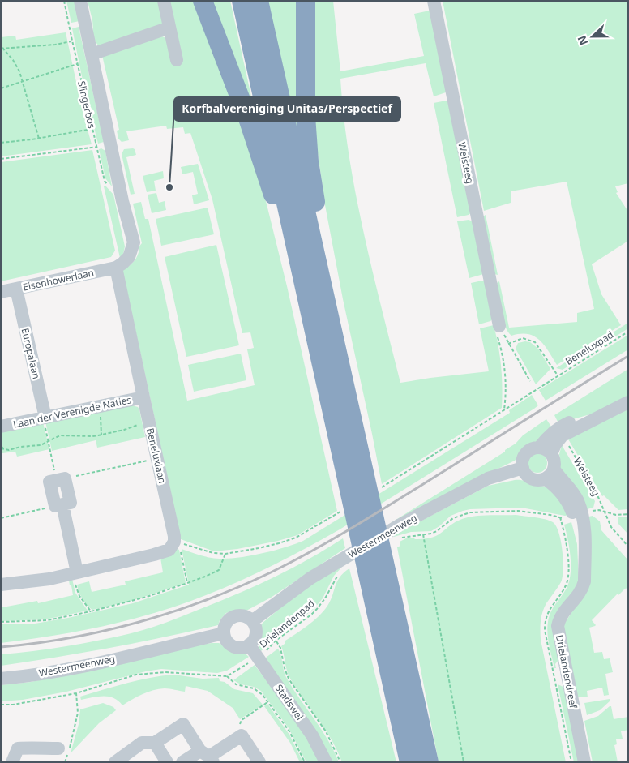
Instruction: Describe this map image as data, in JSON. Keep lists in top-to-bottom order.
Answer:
{
  "streets": {
    "street": [
      "Slingerbos",
      "Weisteeg",
      "Eisenhowerlaan",
      "Europalaan",
      "Laan der Verenigde Naties",
      "Beneluxlaan",
      "Westermeenweg",
      "Drielandendreef",
      "Stadswei"
    ],
    "path": ["Beneluxpad", "Drielandenpad"]
  },
  "crossings": [
    ["Slingerbos", "Eisenhowerlaan"],
    ["Slingerbos", "Beneluxlaan"],
    ["Eisenhowerlaan", "Europalaan"],
    ["Eisenhowerlaan", "Beneluxlaan"],
    ["Europalaan", "Laan der Verenigde Naties"],
    ["Laan der Verenigde Naties", "Beneluxlaan"],
    ["Westermeenweg", "Drielandendreef"],
    ["Westermeenweg", "Stadswei"],
    ["Drielandenpad", "Stadswei"]
  ],
  "places": ["Korfbalvereniging Unitas/Perspectief"],
  "north": "left"
}
